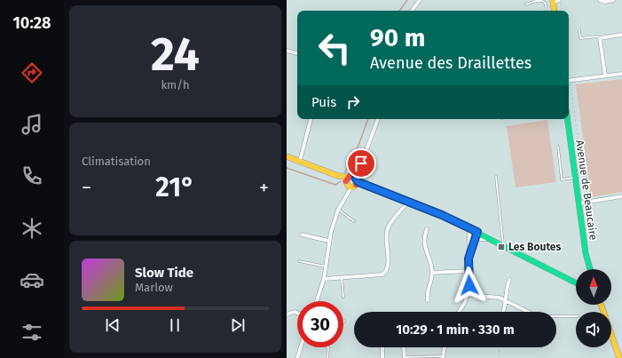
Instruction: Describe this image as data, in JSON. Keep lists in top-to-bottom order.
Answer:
{
  "streets": {
    "street": ["Avenue de Beaucaire"]
  },
  "places": {
    "transit": ["Les Boutes"]
  },
  "north": "top",
  "page": {
    "tabs": "10:28",
    "tile": [
      ["24", "km/h"],
      "Climatisation"
    ],
    "turn": ["90 m", "Avenue des Draillettes"],
    "then": "Puis",
    "heat": ["−", "21°", "+"],
    "song": ["Slow Tide", "Marlow"],
    "limit": "30",
    "trip": "10:29 · 1 min · 330 m"
  }
}
